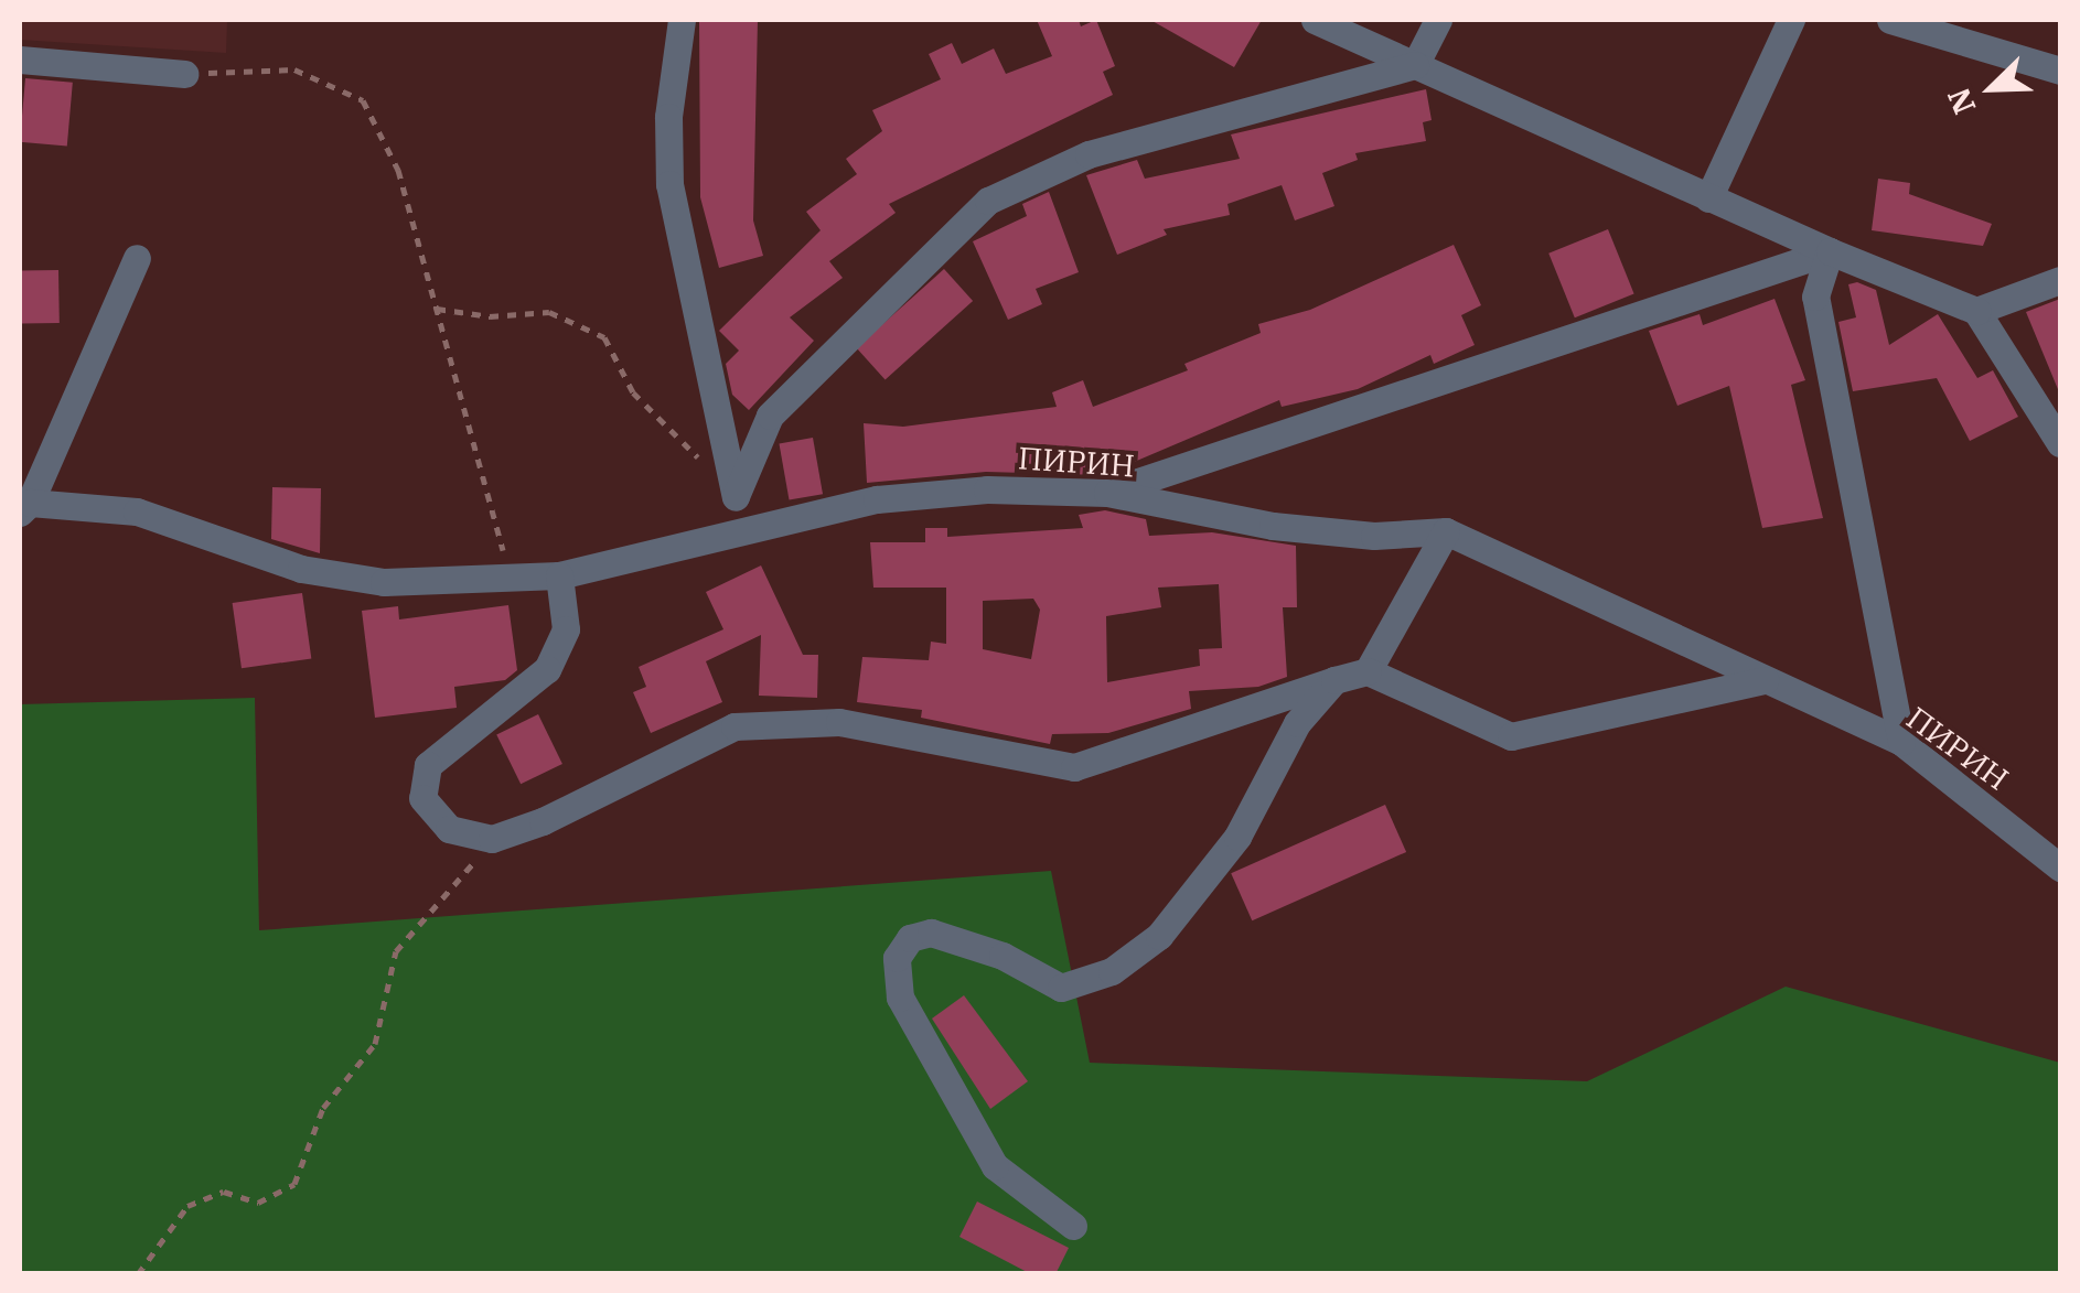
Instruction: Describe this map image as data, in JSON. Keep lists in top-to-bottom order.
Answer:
{
  "streets": {
    "street": ["ПИРИН"]
  },
  "north": "bottom left"
}
